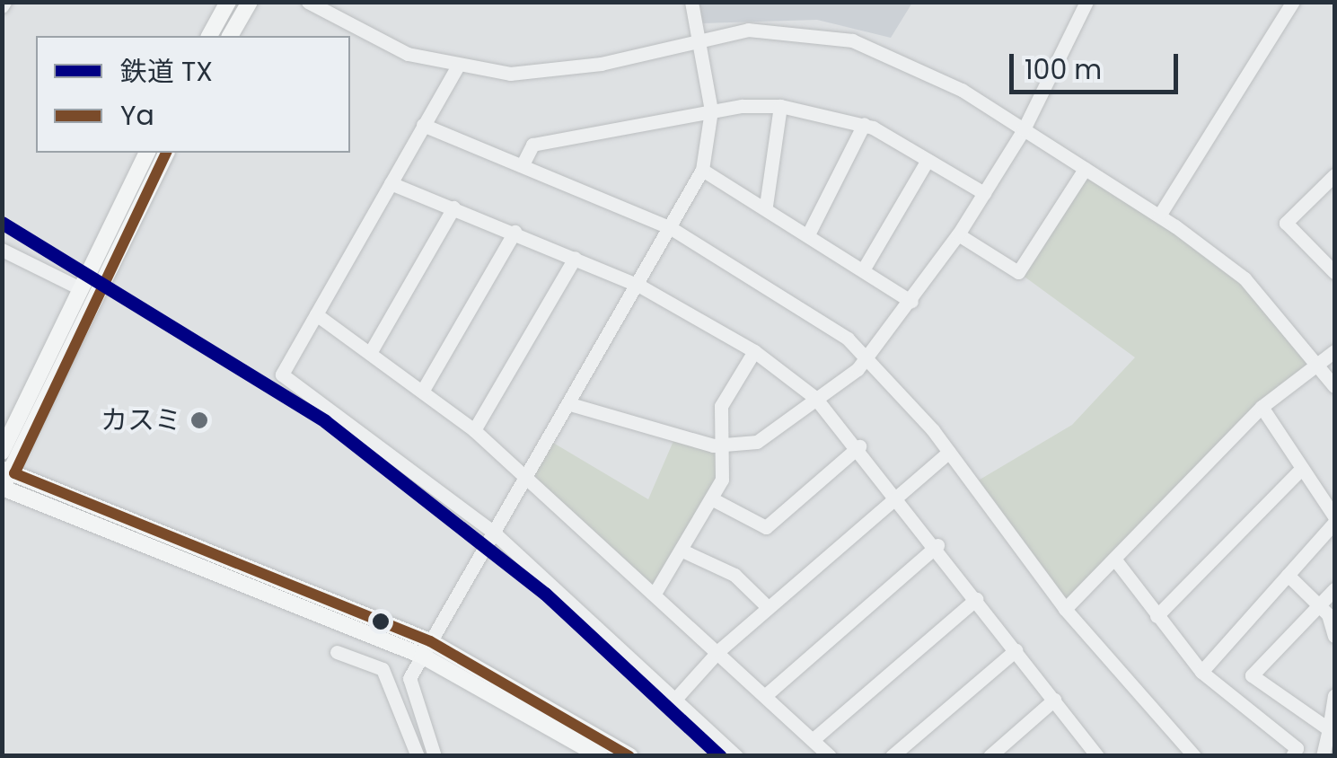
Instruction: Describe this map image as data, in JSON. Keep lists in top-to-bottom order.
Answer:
{
  "places": ["カスミ"],
  "lines": ["transit line Ya", "rail line TX"],
  "legend": ["鉄道 TX", "Ya"],
  "scale_bar": "100 m"
}
